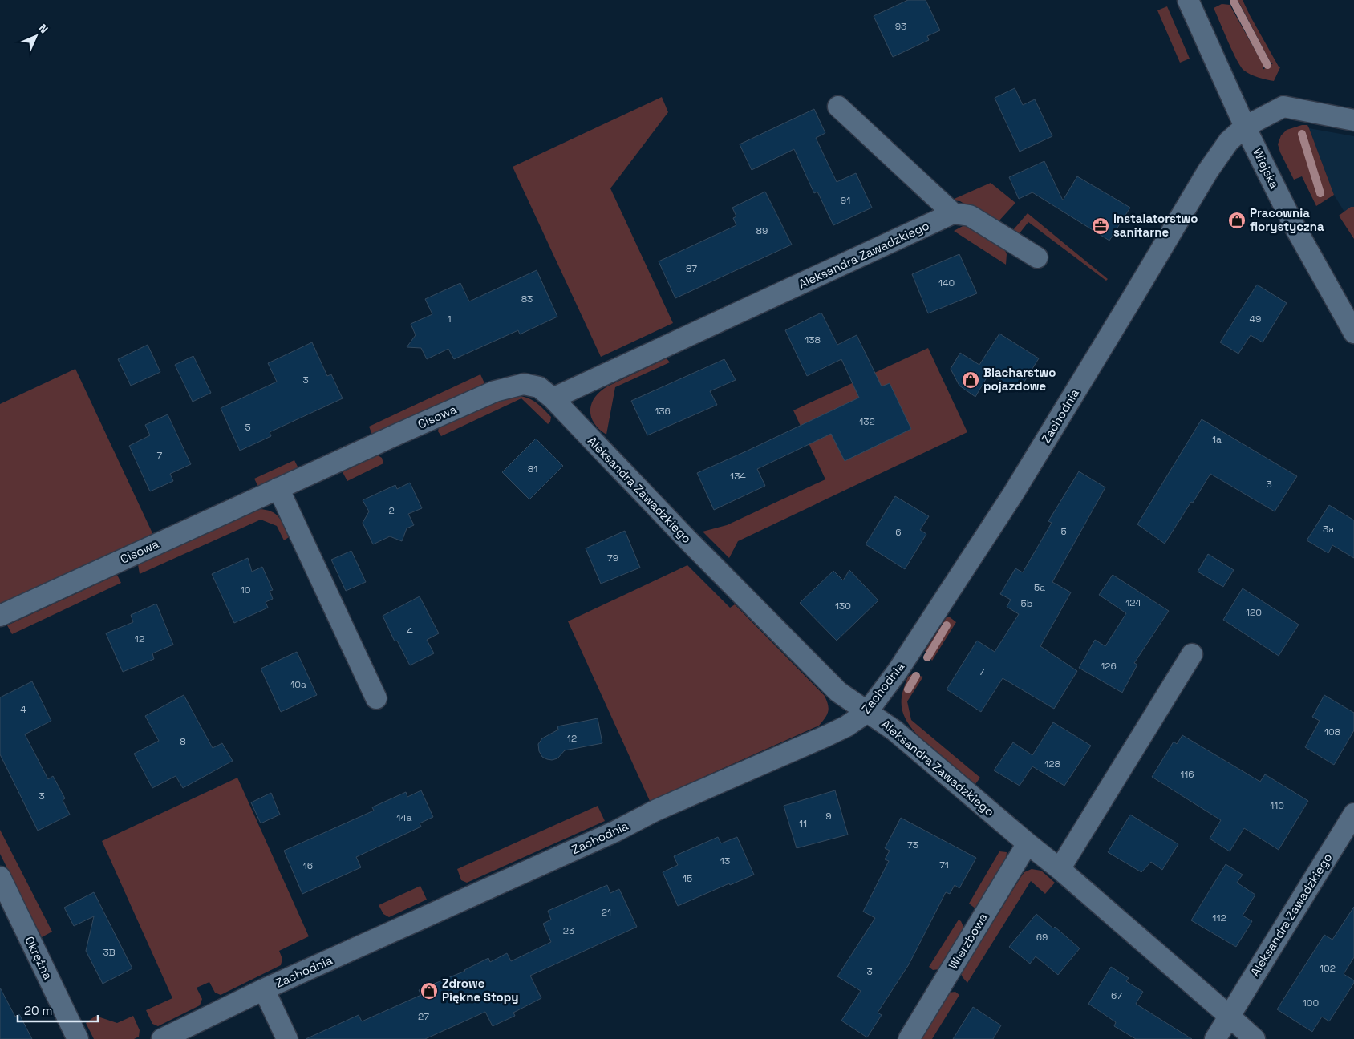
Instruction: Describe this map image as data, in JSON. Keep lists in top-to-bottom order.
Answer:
{
  "streets": {
    "street": [
      "Wiejska",
      "Aleksandra Zawadzkiego",
      "Zachodnia",
      "Cisowa",
      "Wierzbowa",
      "Okrężna"
    ]
  },
  "crossings": [
    ["Wiejska", "Zachodnia"],
    ["Aleksandra Zawadzkiego", "Zachodnia"],
    ["Aleksandra Zawadzkiego", "Cisowa"],
    ["Aleksandra Zawadzkiego", "Wierzbowa"]
  ],
  "places": {
    "shop": ["Pracownia florystyczna", "Blacharstwo pojazdowe", "Zdrowe Piękne Stopy"],
    "office": ["Instalatorstwo sanitarne"]
  },
  "house_numbers": [
    "93",
    "91",
    "89",
    "87",
    "140",
    "83",
    "1",
    "49",
    "138",
    "3",
    "136",
    "132",
    "5",
    "1a",
    "7",
    "81",
    "134",
    "3",
    "2",
    "3a",
    "5",
    "6",
    "79",
    "5a",
    "10",
    "124",
    "5b",
    "130",
    "120",
    "4",
    "12",
    "126",
    "7",
    "10a",
    "4",
    "108",
    "12",
    "8",
    "128",
    "116",
    "3",
    "110",
    "9",
    "14a",
    "11",
    "73",
    "13",
    "71",
    "16",
    "15",
    "21",
    "112",
    "23",
    "69",
    "3B",
    "102",
    "3",
    "67",
    "100",
    "27"
  ],
  "scale_bar": "20 m",
  "north": "top right"
}
